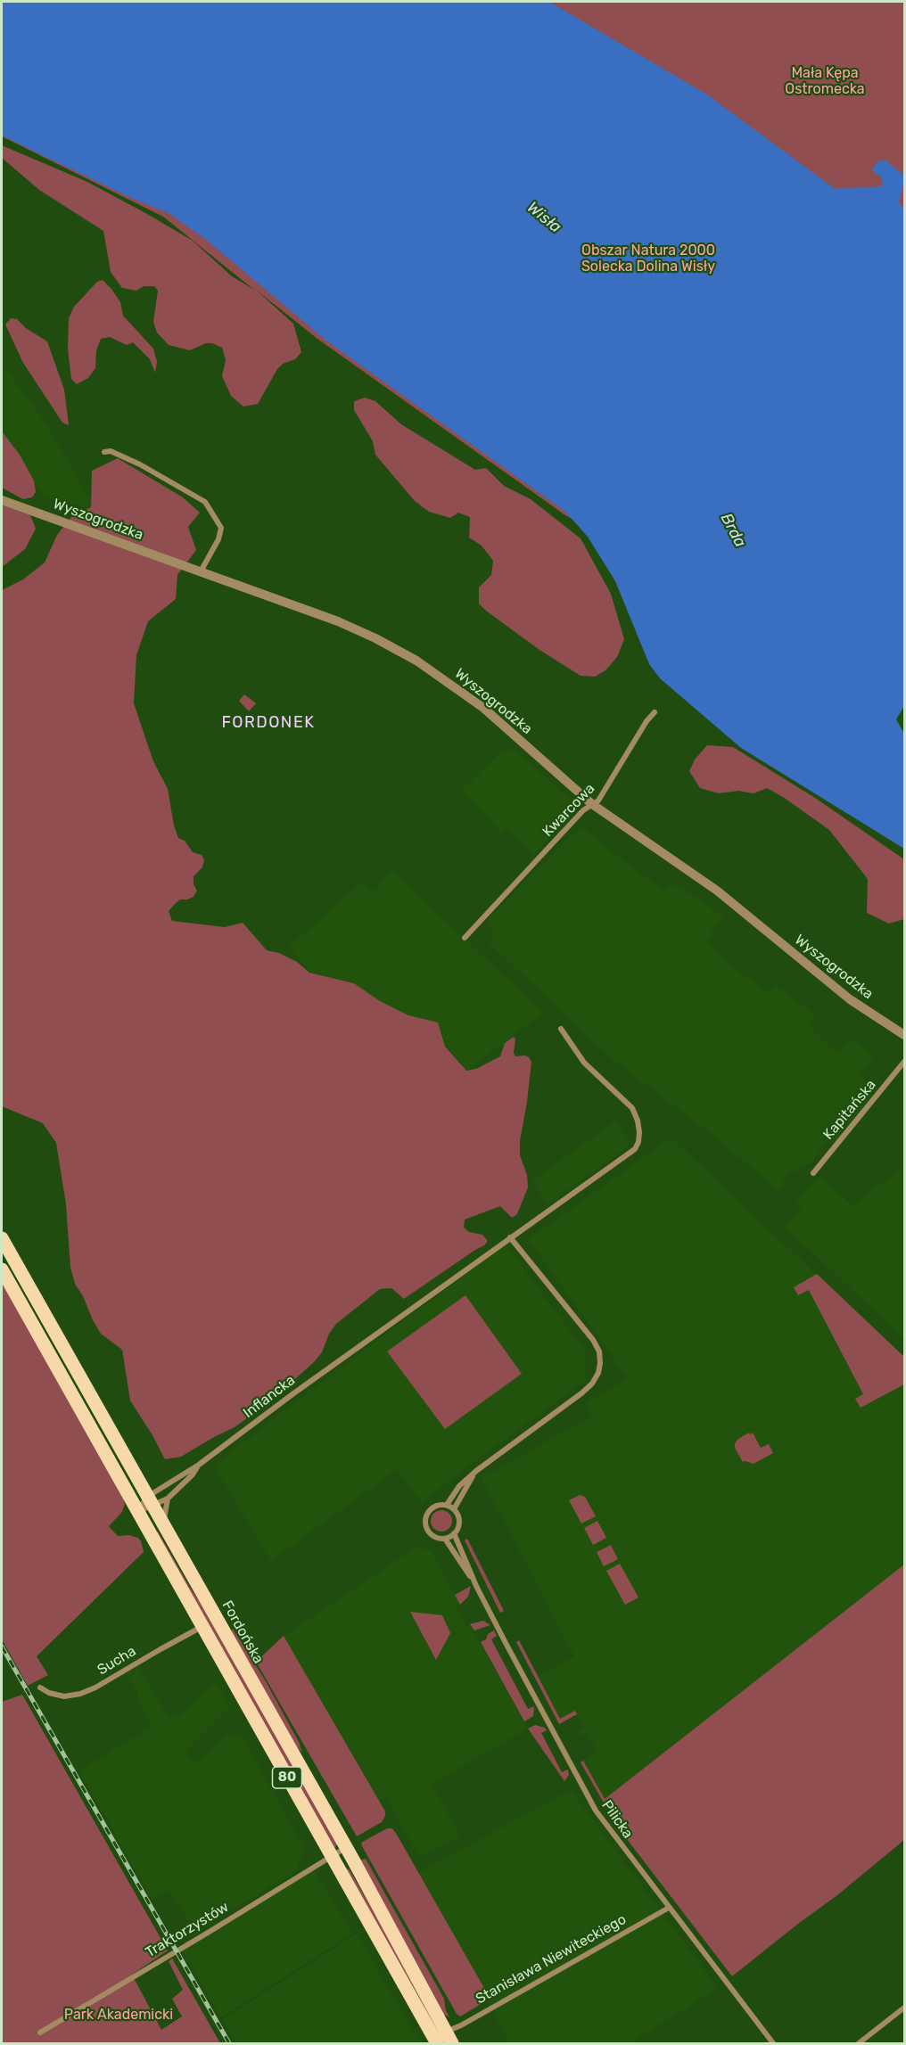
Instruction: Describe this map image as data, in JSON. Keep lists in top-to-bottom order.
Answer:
{
  "streets": {
    "main road": ["Fordońska", "80"],
    "street": [
      "Wyszogrodzka",
      "Kwarcowa",
      "Kapitańska",
      "Inflancka",
      "Sucha",
      "Pilicka",
      "Traktorzystów",
      "Stanisława Niewiteckiego"
    ]
  },
  "crossings": [
    ["Wyszogrodzka", "Kwarcowa"],
    ["Inflancka", "Fordońska"],
    ["Fordońska", "Traktorzystów"],
    ["Fordońska", "Stanisława Niewiteckiego"],
    ["Sucha", "80"],
    ["80", "Traktorzystów"],
    ["Pilicka", "Stanisława Niewiteckiego"]
  ],
  "districts": ["FORDONEK"],
  "water": ["Wisła", "Brda"],
  "parks": ["Mała Kępa Ostromecka", "Obszar Natura 2000 Solecka Dolina Wisły", "Park Akademicki"]
}
